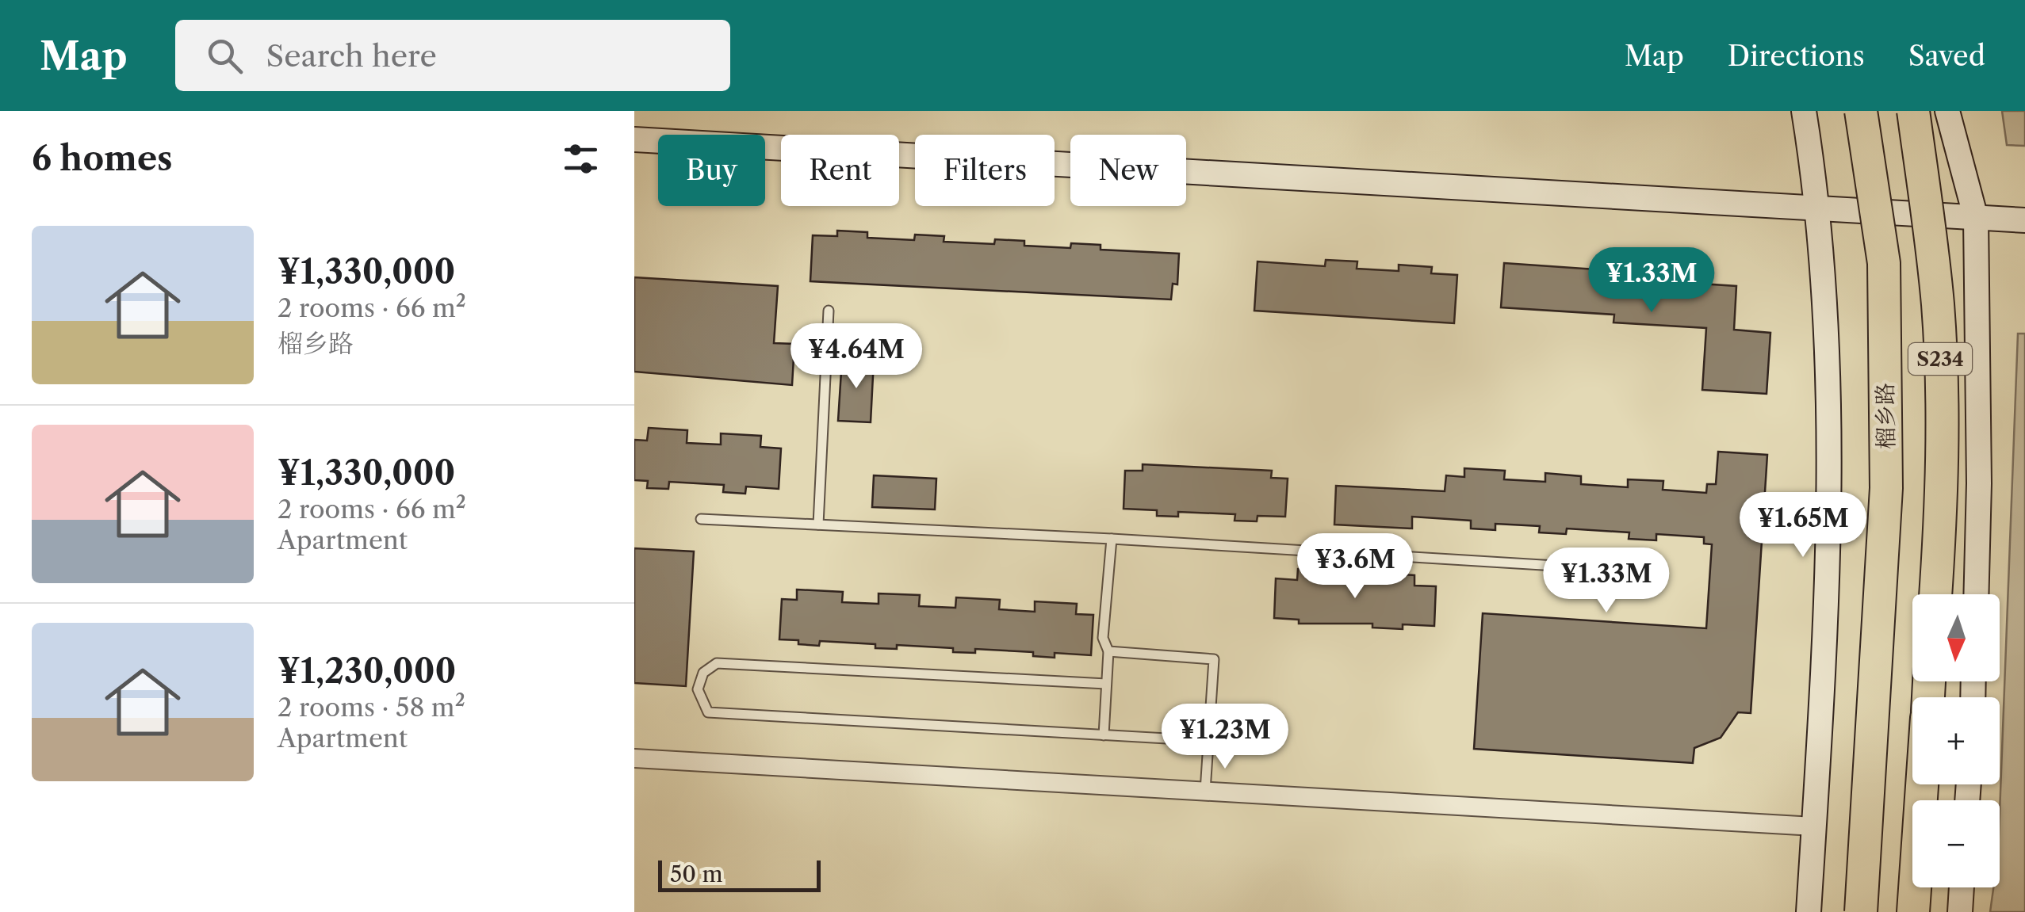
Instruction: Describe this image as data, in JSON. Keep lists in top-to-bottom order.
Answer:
{
  "streets": {
    "highway": ["S234", "榴乡路"]
  },
  "scale_bar": "50 m",
  "north": "bottom",
  "page": {
    "header": "Map",
    "search": "Search here",
    "nav": ["Map", "Directions", "Saved"],
    "heading": "6 homes",
    "chip": [
      "Buy",
      "Rent",
      "Filters",
      "New"
    ],
    "list": [
      {
        "name": "¥1,330,000",
        "note": "2 rooms · 66 m² · 榴乡路"
      },
      {
        "name": "¥1,330,000",
        "note": "2 rooms · 66 m² · Apartment"
      },
      {
        "name": "¥1,230,000",
        "note": "2 rooms · 58 m² · Apartment"
      }
    ],
    "price": [
      "¥1.33M",
      "¥4.64M",
      "¥1.65M",
      "¥3.6M",
      "¥1.33M",
      "¥1.23M"
    ],
    "map_buttons": ["+", "−"],
    "scale": "50 m"
  }
}
